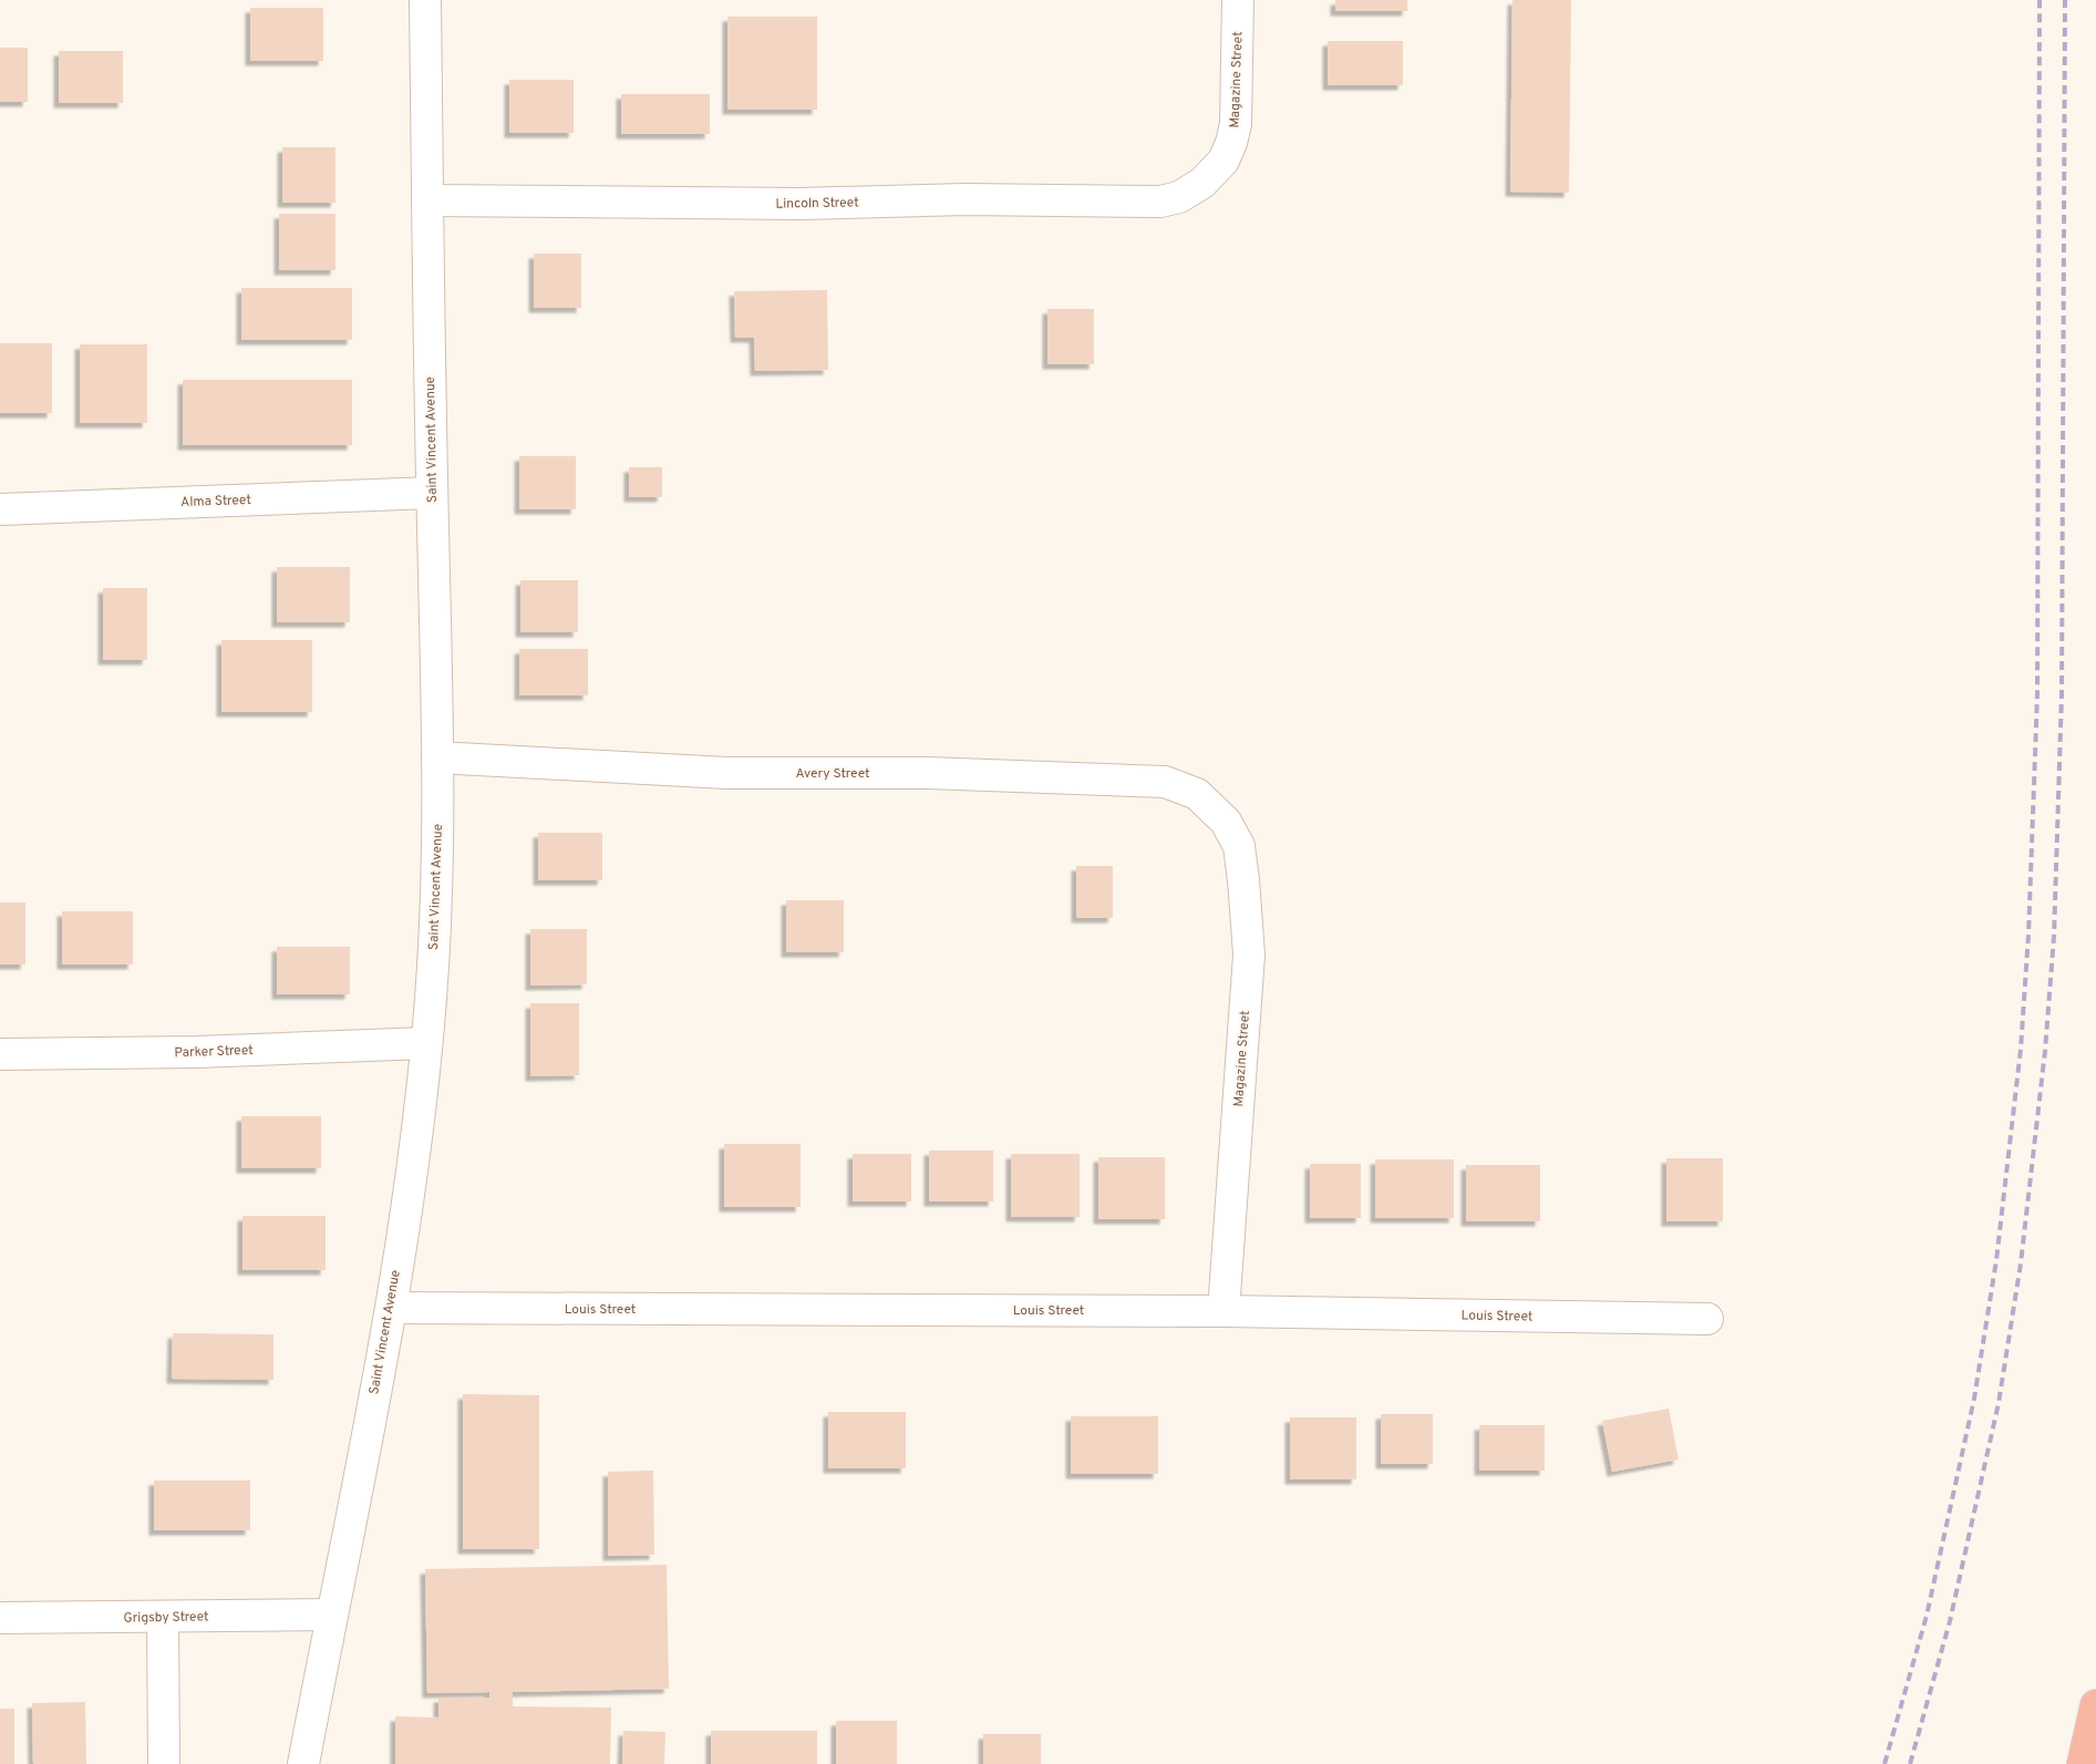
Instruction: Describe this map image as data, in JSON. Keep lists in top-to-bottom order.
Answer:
{
  "streets": {
    "street": [
      "Magazine Street",
      "Lincoln Street",
      "Saint Vincent Avenue",
      "Alma Street",
      "Avery Street",
      "Parker Street",
      "Louis Street",
      "Grigsby Street"
    ]
  },
  "crossings": [
    ["Magazine Street", "Lincoln Street"],
    ["Magazine Street", "Avery Street"],
    ["Magazine Street", "Louis Street"],
    ["Lincoln Street", "Saint Vincent Avenue"],
    ["Saint Vincent Avenue", "Alma Street"],
    ["Saint Vincent Avenue", "Avery Street"],
    ["Saint Vincent Avenue", "Parker Street"],
    ["Saint Vincent Avenue", "Louis Street"],
    ["Saint Vincent Avenue", "Grigsby Street"]
  ]
}
